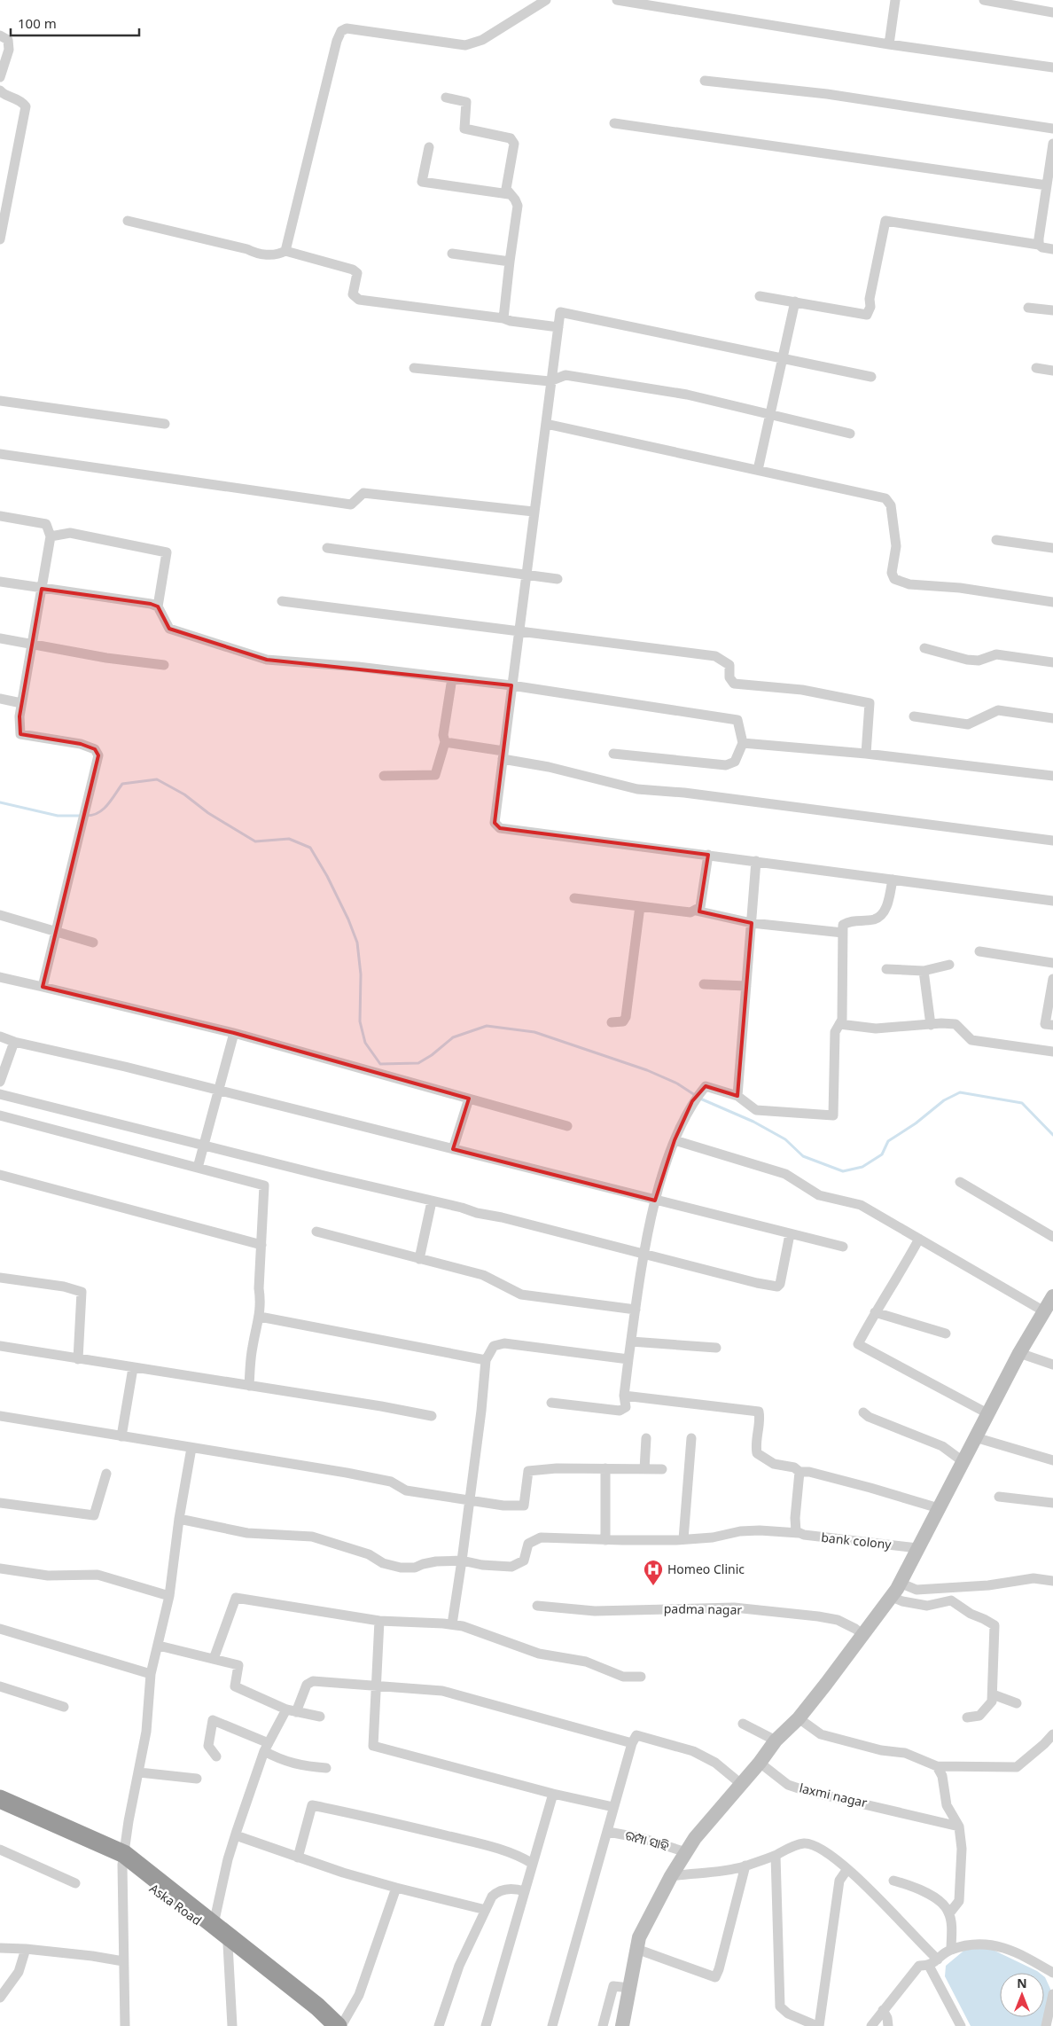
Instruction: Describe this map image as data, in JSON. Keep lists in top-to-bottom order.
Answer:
{
  "streets": {
    "highway": ["Aska Road"],
    "street": [
      "bank colony",
      "padma nagar",
      "laxmi nagar",
      "ରମ୍ପା ସାହି"
    ]
  },
  "places": {
    "hospital": ["Homeo Clinic"]
  },
  "scale_bar": "100 m",
  "north": "top"
}
